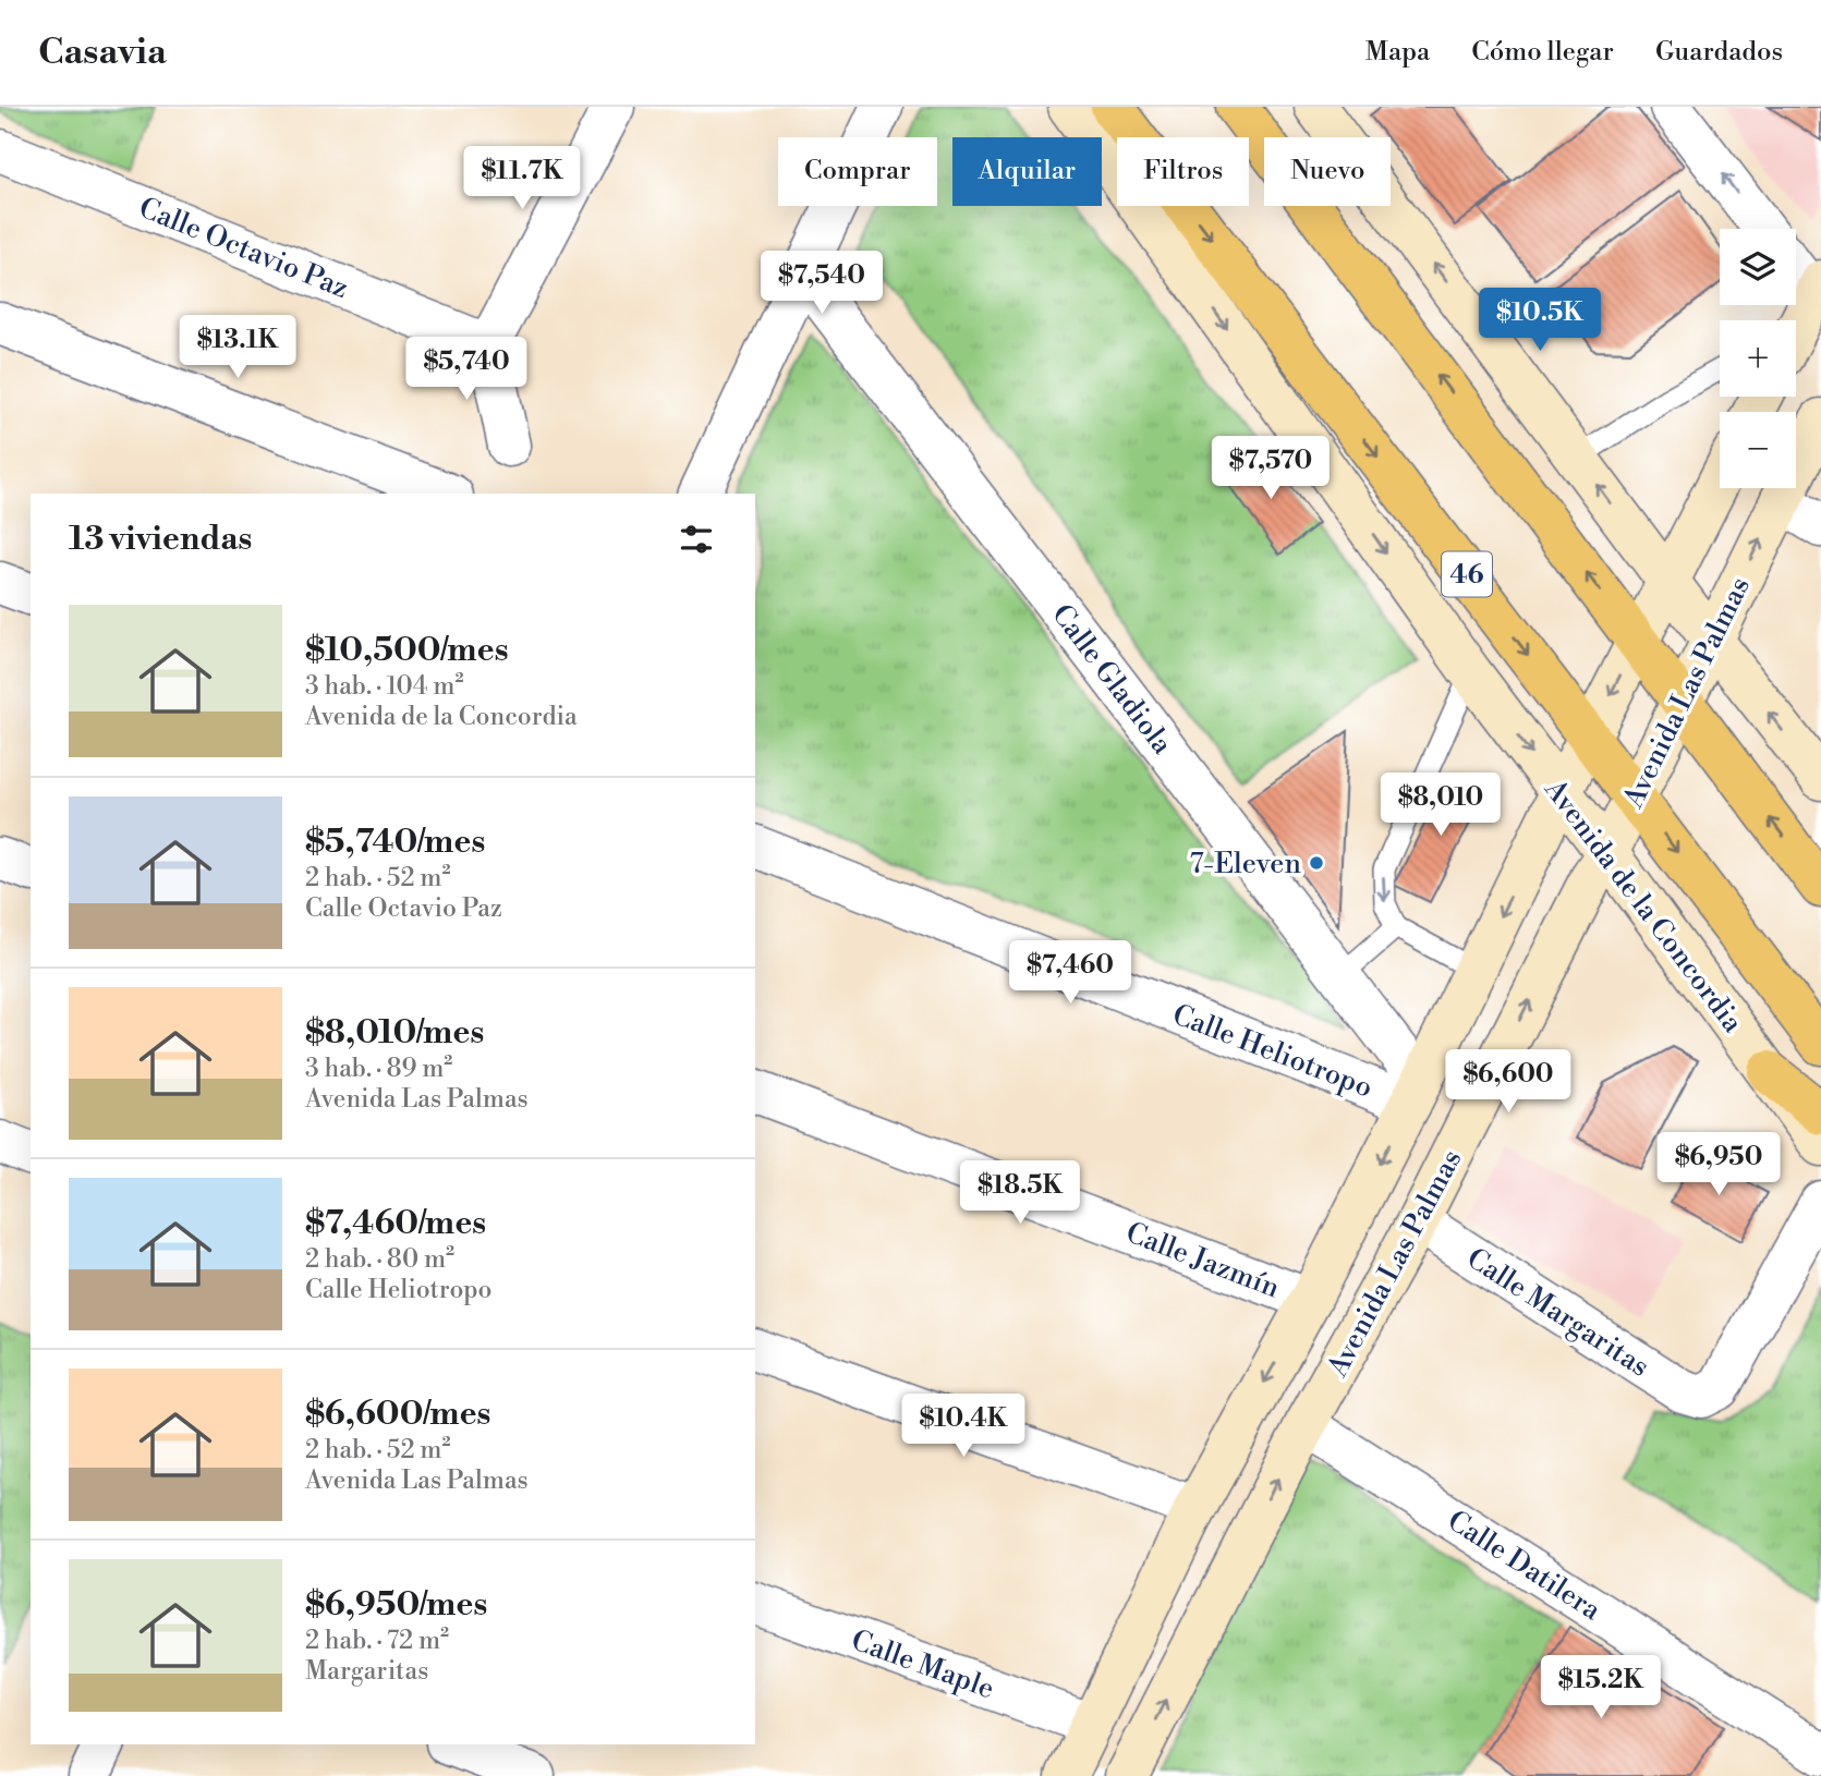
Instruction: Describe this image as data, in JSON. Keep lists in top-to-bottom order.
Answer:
{
  "streets": {
    "main road": ["46", "Avenida de la Concordia"],
    "street": [
      "Calle Octavio Paz",
      "Calle Gladiola",
      "Avenida Las Palmas",
      "Calle Heliotropo",
      "Calle Jazmín",
      "Calle Margaritas",
      "Calle Datilera",
      "Calle Maple"
    ]
  },
  "crossings": [
    ["Calle Gladiola", "Avenida Las Palmas"],
    ["Calle Gladiola", "Calle Heliotropo"],
    ["Avenida Las Palmas", "Avenida de la Concordia"],
    ["Avenida Las Palmas", "Calle Heliotropo"],
    ["Avenida Las Palmas", "Calle Jazmín"],
    ["Avenida Las Palmas", "Calle Margaritas"],
    ["Avenida Las Palmas", "Calle Datilera"],
    ["Avenida Las Palmas", "Calle Maple"]
  ],
  "places": ["7-Eleven"],
  "page": {
    "header": "Casavia",
    "nav": ["Mapa", "Cómo llegar", "Guardados"],
    "chip": [
      "Comprar",
      "Alquilar",
      "Filtros",
      "Nuevo"
    ],
    "price": [
      "$11.7K",
      "$7,540",
      "$10.5K",
      "$13.1K",
      "$5,740",
      "$7,570",
      "$8,010",
      "$7,460",
      "$6,600",
      "$6,950",
      "$18.5K",
      "$10.4K",
      "$15.2K"
    ],
    "map_buttons": ["+", "−"],
    "heading": "13 viviendas",
    "list": [
      {
        "name": "$10,500/mes",
        "note": "3 hab. · 104 m² · Avenida de la Concordia"
      },
      {
        "name": "$5,740/mes",
        "note": "2 hab. · 52 m² · Calle Octavio Paz"
      },
      {
        "name": "$8,010/mes",
        "note": "3 hab. · 89 m² · Avenida Las Palmas"
      },
      {
        "name": "$7,460/mes",
        "note": "2 hab. · 80 m² · Calle Heliotropo"
      },
      {
        "name": "$6,600/mes",
        "note": "2 hab. · 52 m² · Avenida Las Palmas"
      },
      {
        "name": "$6,950/mes",
        "note": "2 hab. · 72 m² · Margaritas"
      }
    ]
  }
}
